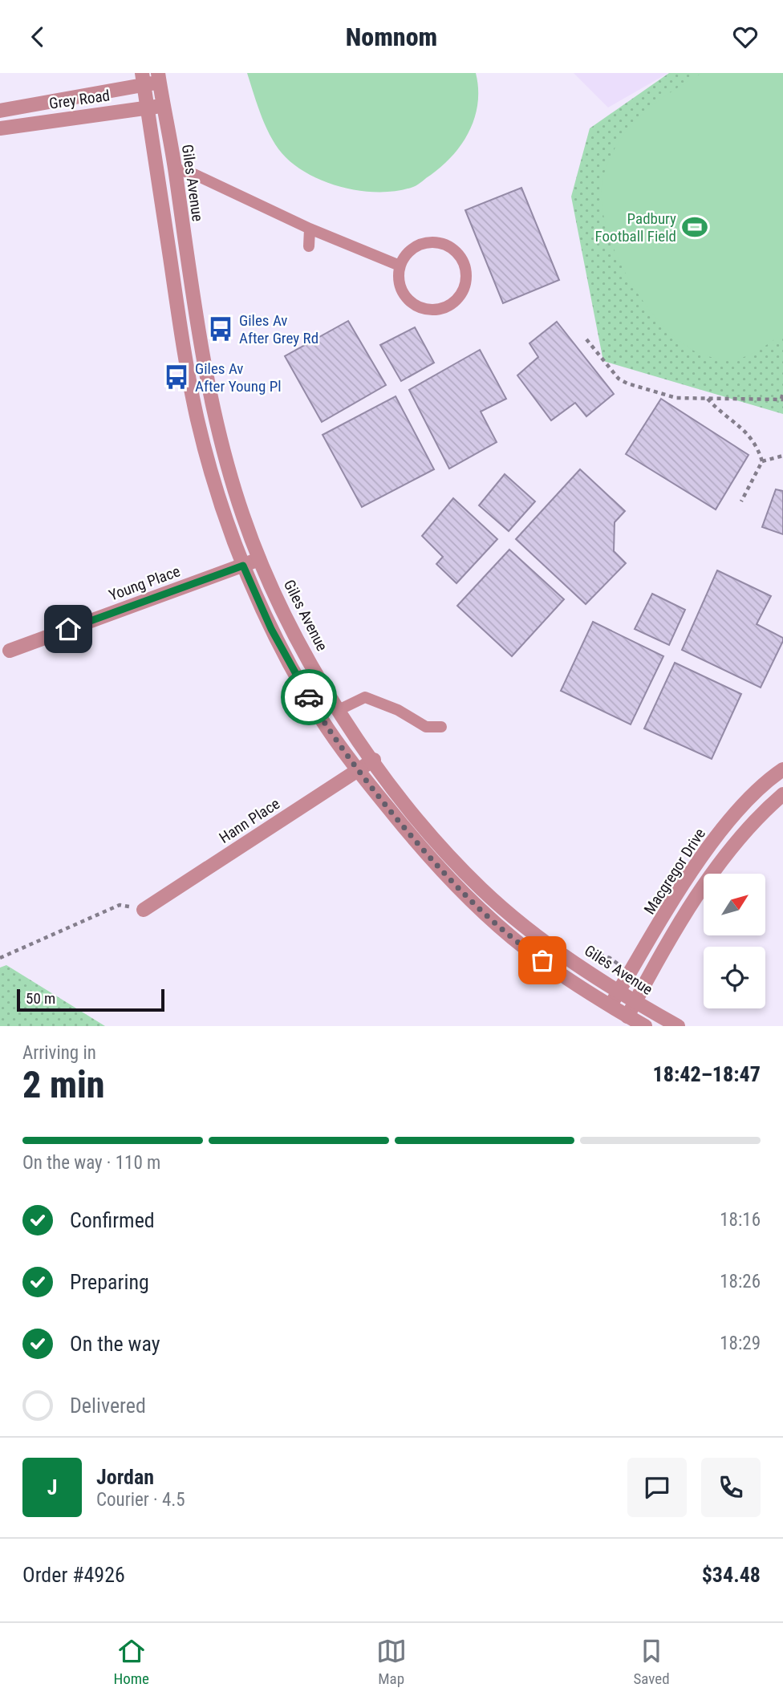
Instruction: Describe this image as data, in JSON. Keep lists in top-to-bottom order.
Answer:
{
  "streets": {
    "street": [
      "Grey Road",
      "Giles Avenue",
      "Young Place",
      "Hann Place",
      "Macgregor Drive"
    ]
  },
  "crossings": [
    ["Grey Road", "Giles Avenue"],
    ["Giles Avenue", "Young Place"],
    ["Giles Avenue", "Hann Place"],
    ["Giles Avenue", "Macgregor Drive"]
  ],
  "places": {
    "sports": ["Padbury Football Field"],
    "bus stop": ["Giles Av After Grey Rd", "Giles Av After Young Pl"]
  },
  "scale_bar": "50 m",
  "north": "top right",
  "page": {
    "header": "Nomnom",
    "scale": "50 m",
    "heading": ["2 min", "Arriving in", "18:42–18:47"],
    "panel": [
      "Jordan",
      "Courier · 4.5",
      "Order #4926",
      "$34.48"
    ],
    "bar": "On the way · 110 m",
    "list": [
      ["Confirmed", "18:16"],
      ["Preparing", "18:26"],
      ["On the way", "18:29"],
      "Delivered"
    ],
    "round": "J",
    "tabs": ["Home", "Map", "Saved"]
  }
}
